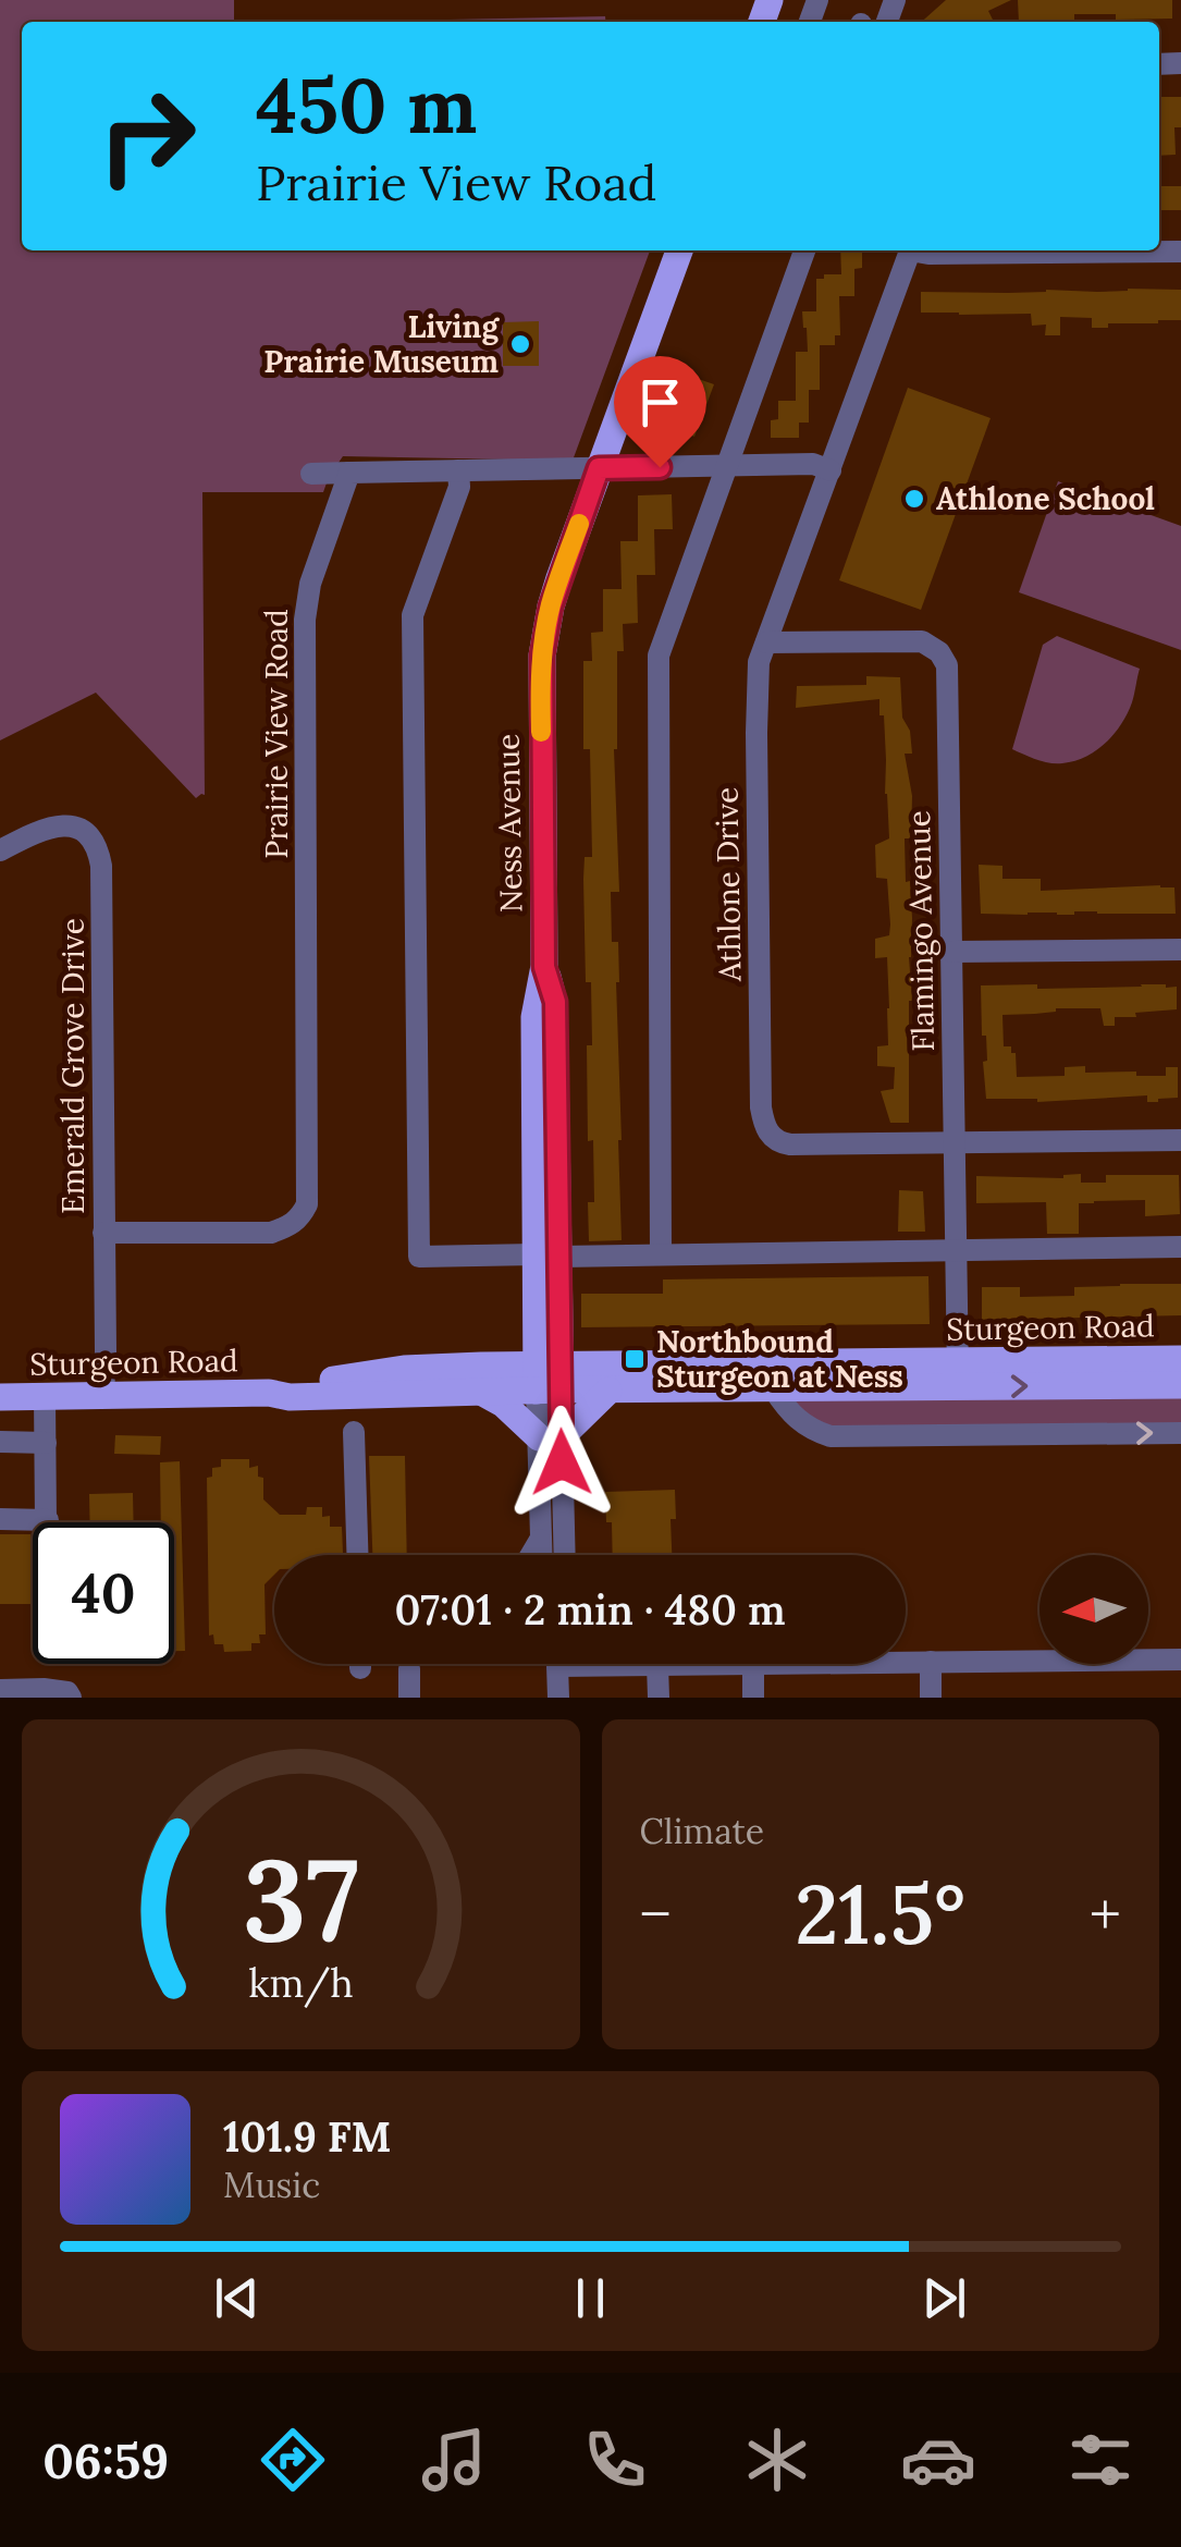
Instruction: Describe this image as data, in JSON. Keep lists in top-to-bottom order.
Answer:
{
  "streets": {
    "main road": ["Ness Avenue", "Sturgeon Road"],
    "street": [
      "Prairie View Road",
      "Athlone Drive",
      "Flamingo Avenue",
      "Emerald Grove Drive"
    ]
  },
  "crossings": [
    ["Prairie View Road", "Emerald Grove Drive"],
    ["Ness Avenue", "Sturgeon Road"],
    ["Athlone Drive", "Flamingo Avenue"],
    ["Flamingo Avenue", "Sturgeon Road"],
    ["Emerald Grove Drive", "Sturgeon Road"]
  ],
  "places": {
    "other": ["Living Prairie Museum", "Athlone School"],
    "transit": ["Northbound Sturgeon at Ness"]
  },
  "north": "left",
  "page": {
    "turn": ["450 m", "Prairie View Road"],
    "limit": "40",
    "trip": "07:01 · 2 min · 480 m",
    "tile": "Climate",
    "heat": ["−", "21.5°", "+"],
    "song": ["101.9 FM", "Music"],
    "tabs": "06:59",
    "gauge": ["37", "km/h"]
  }
}
